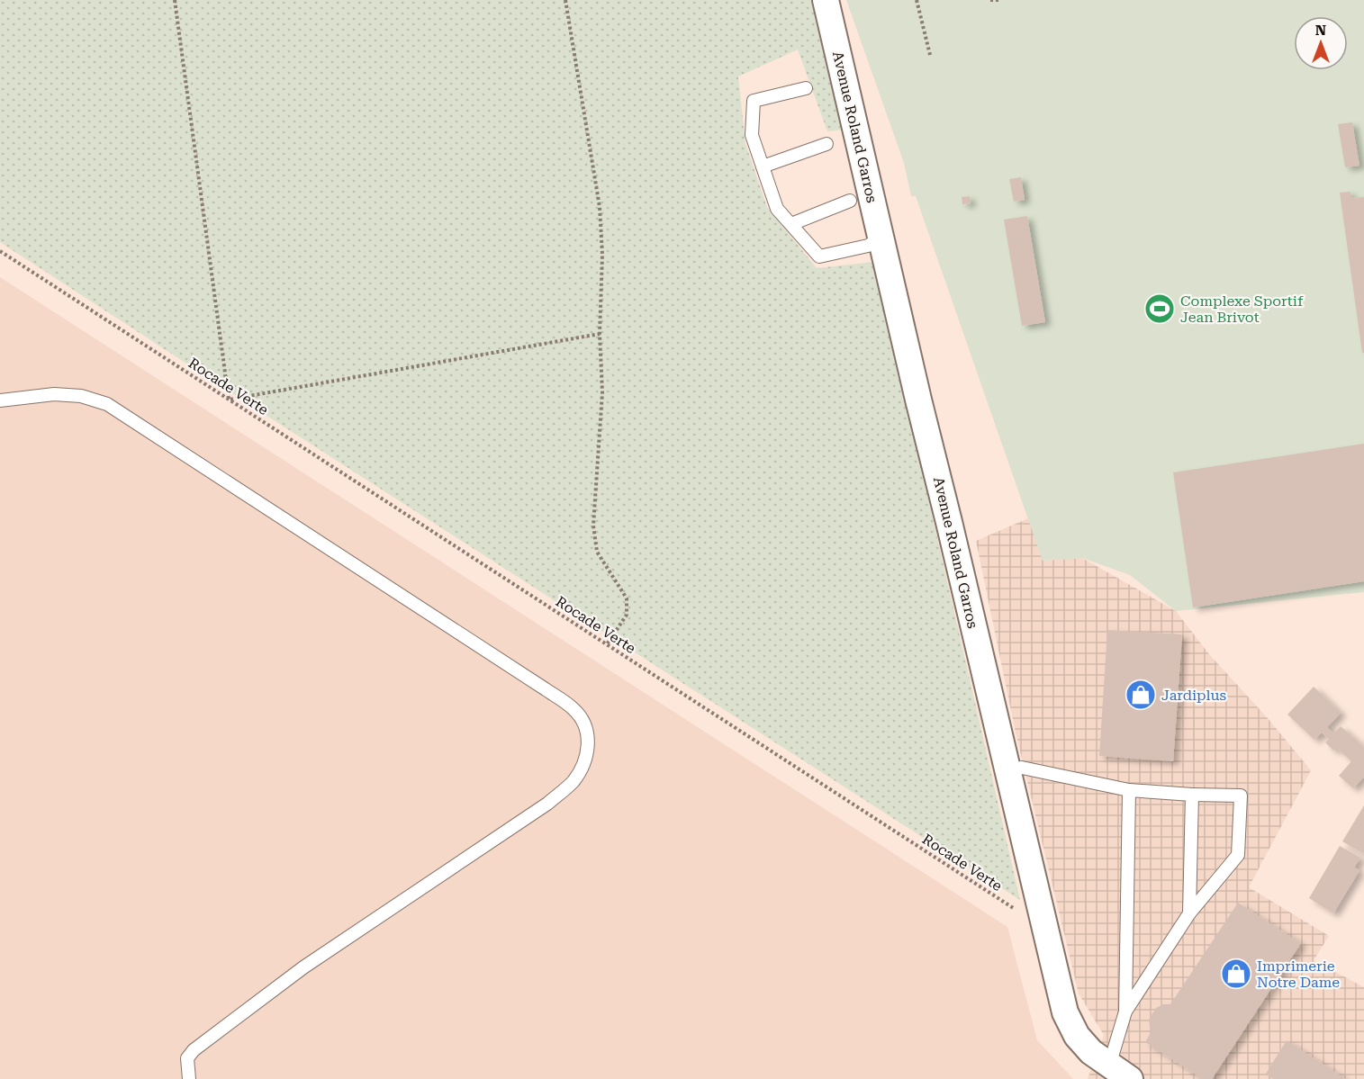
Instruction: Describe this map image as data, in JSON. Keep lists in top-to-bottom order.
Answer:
{
  "streets": {
    "street": ["Avenue Roland Garros"],
    "path": ["Rocade Verte"]
  },
  "places": {
    "sports": ["Complexe Sportif Jean Brivot"],
    "shop": ["Jardiplus", "Imprimerie Notre Dame"]
  },
  "north": "top"
}
